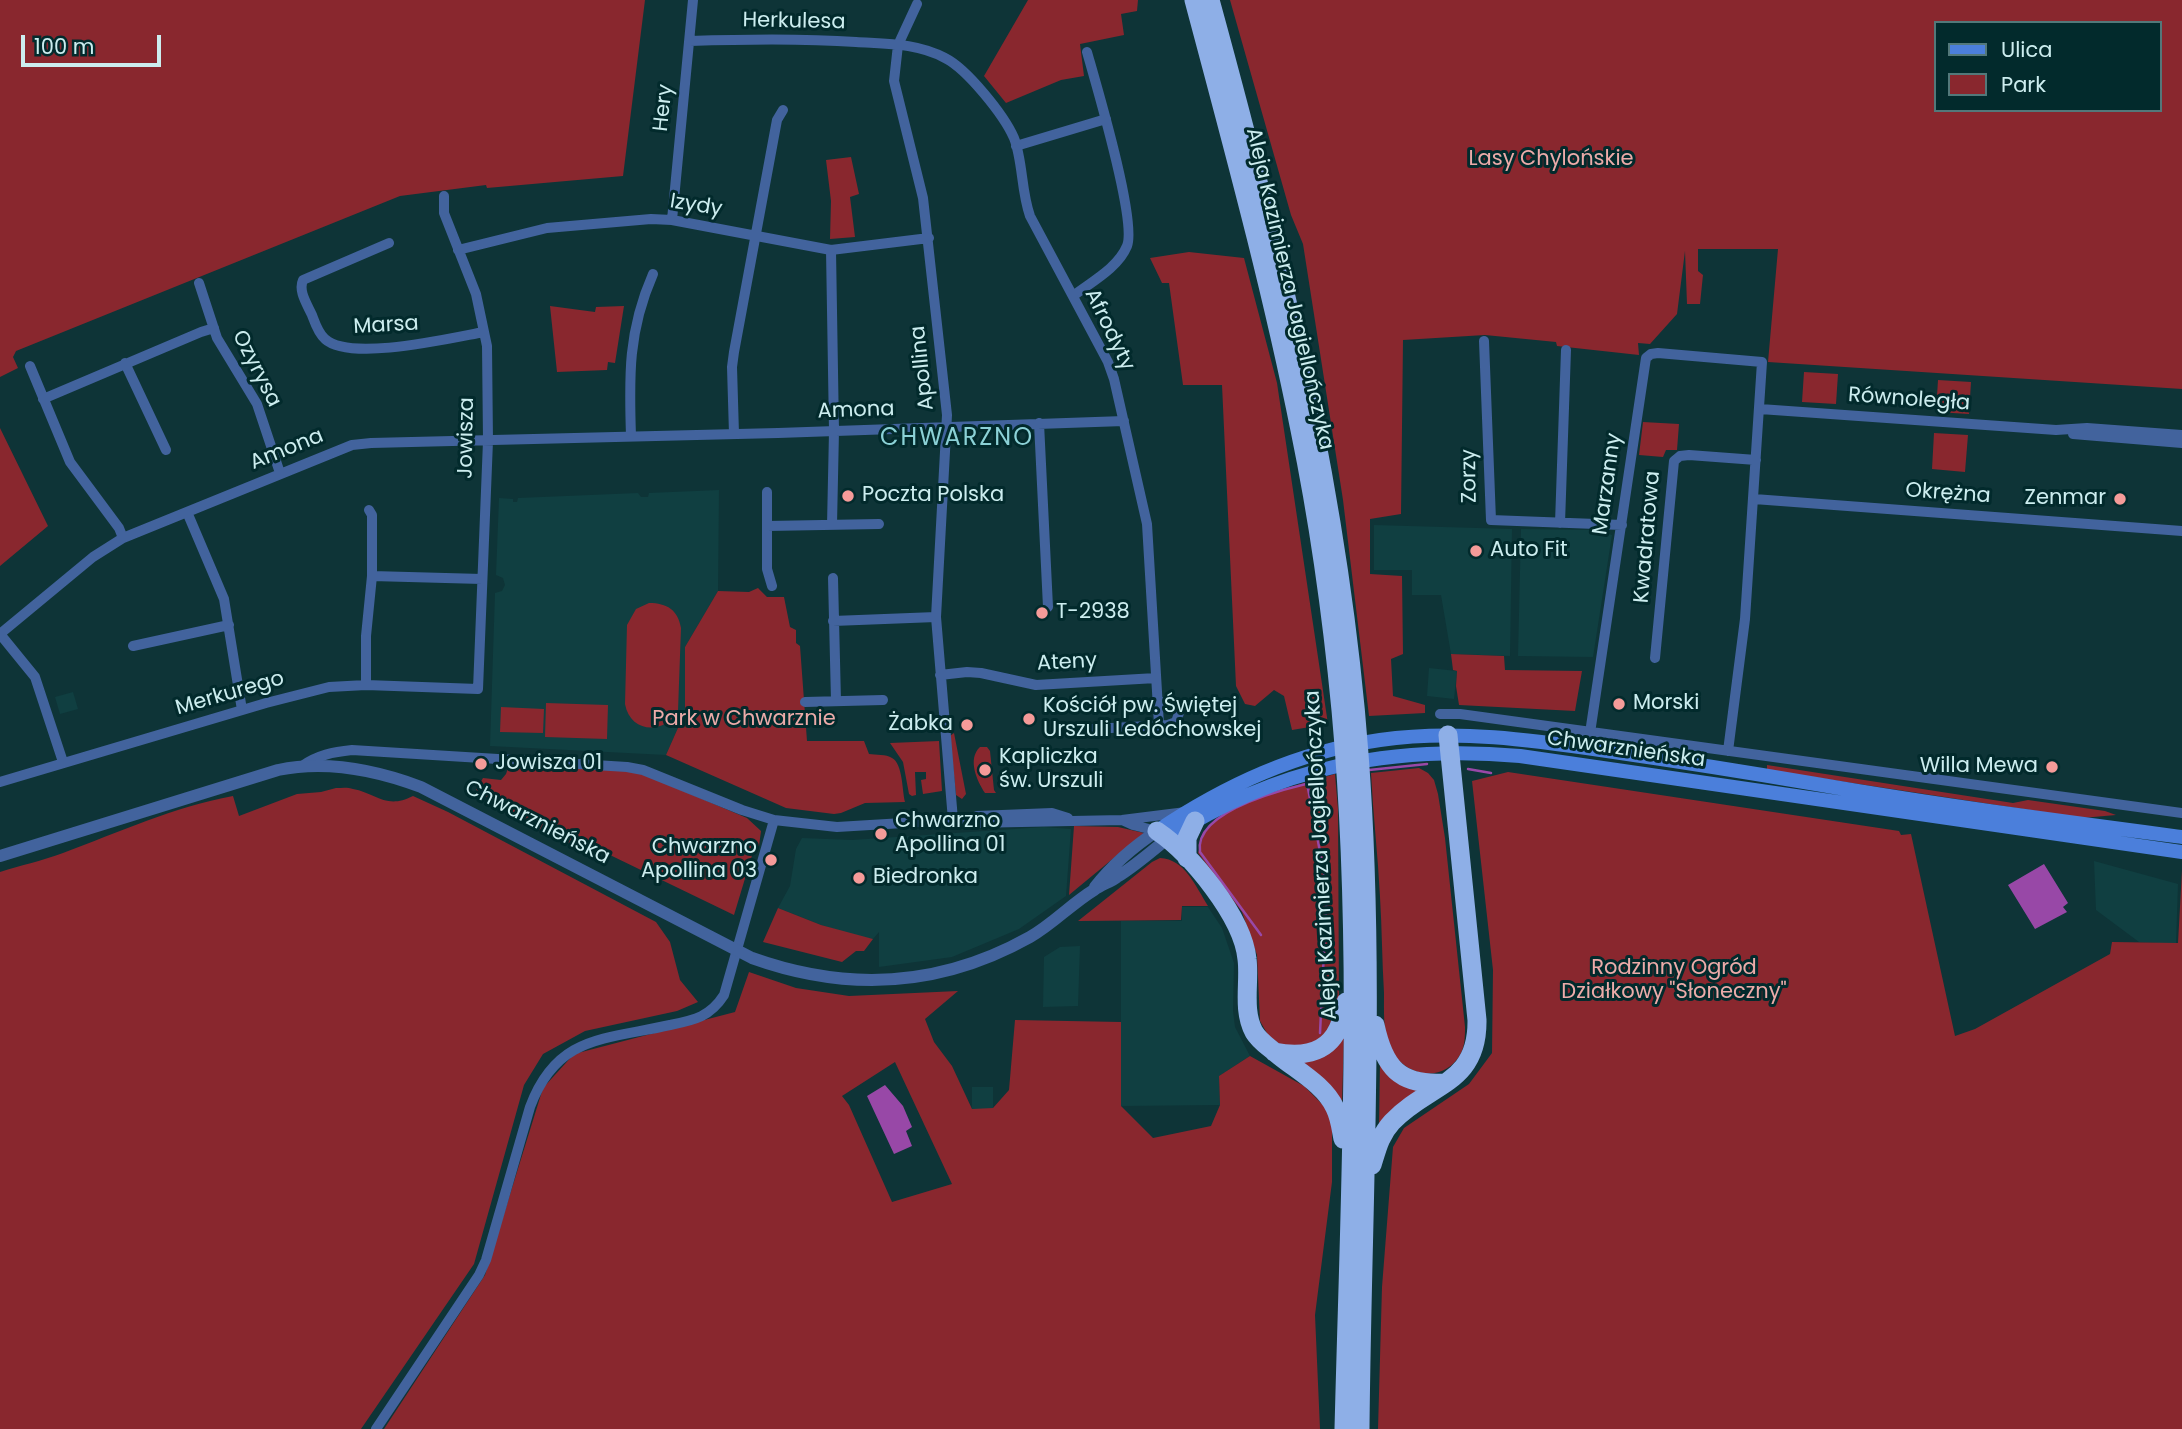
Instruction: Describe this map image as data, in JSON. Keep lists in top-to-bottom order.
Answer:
{
  "streets": {
    "highway": ["Aleja Kazimierza Jagiellończyka"],
    "main road": ["Chwarznieńska"],
    "street": [
      "Herkulesa",
      "Hery",
      "Izydy",
      "Marsa",
      "Afrodyty",
      "Apollina",
      "Ozyrysa",
      "Równoległa",
      "Amona",
      "Jowisza",
      "Zorzy",
      "Marzanny",
      "Okrężna",
      "Kwadratowa",
      "Ateny",
      "Merkurego"
    ]
  },
  "crossings": [
    ["Herkulesa", "Hery"],
    ["Herkulesa", "Afrodyty"],
    ["Herkulesa", "Apollina"],
    ["Hery", "Izydy"],
    ["Izydy", "Apollina"],
    ["Izydy", "Jowisza"],
    ["Marsa", "Jowisza"],
    ["Afrodyty", "Apollina"],
    ["Afrodyty", "Amona"],
    ["Afrodyty", "Ateny"],
    ["Apollina", "Amona"],
    ["Apollina", "Ateny"],
    ["Apollina", "Chwarznieńska"],
    ["Ozyrysa", "Amona"],
    ["Równoległa", "Marzanny"],
    ["Amona", "Jowisza"],
    ["Jowisza", "Merkurego"],
    ["Zorzy", "Marzanny"],
    ["Marzanny", "Chwarznieńska"]
  ],
  "districts": ["CHWARZNO"],
  "parks": ["Lasy Chylońskie", "Park w Chwarznie", "Rodzinny Ogród Działkowy \"Słoneczny\""],
  "places": [
    "Poczta Polska",
    "Zenmar",
    "Auto Fit",
    "T-2938",
    "Morski",
    "Kościół pw. Świętej Urszuli Ledóchowskej",
    "Żabka",
    "Jowisza 01",
    "Willa Mewa",
    "Kapliczka św. Urszuli",
    "Chwarzno Apollina 01",
    "Chwarzno Apollina 03",
    "Biedronka"
  ],
  "legend": ["Ulica", "Park"],
  "scale_bar": "100 m"
}
